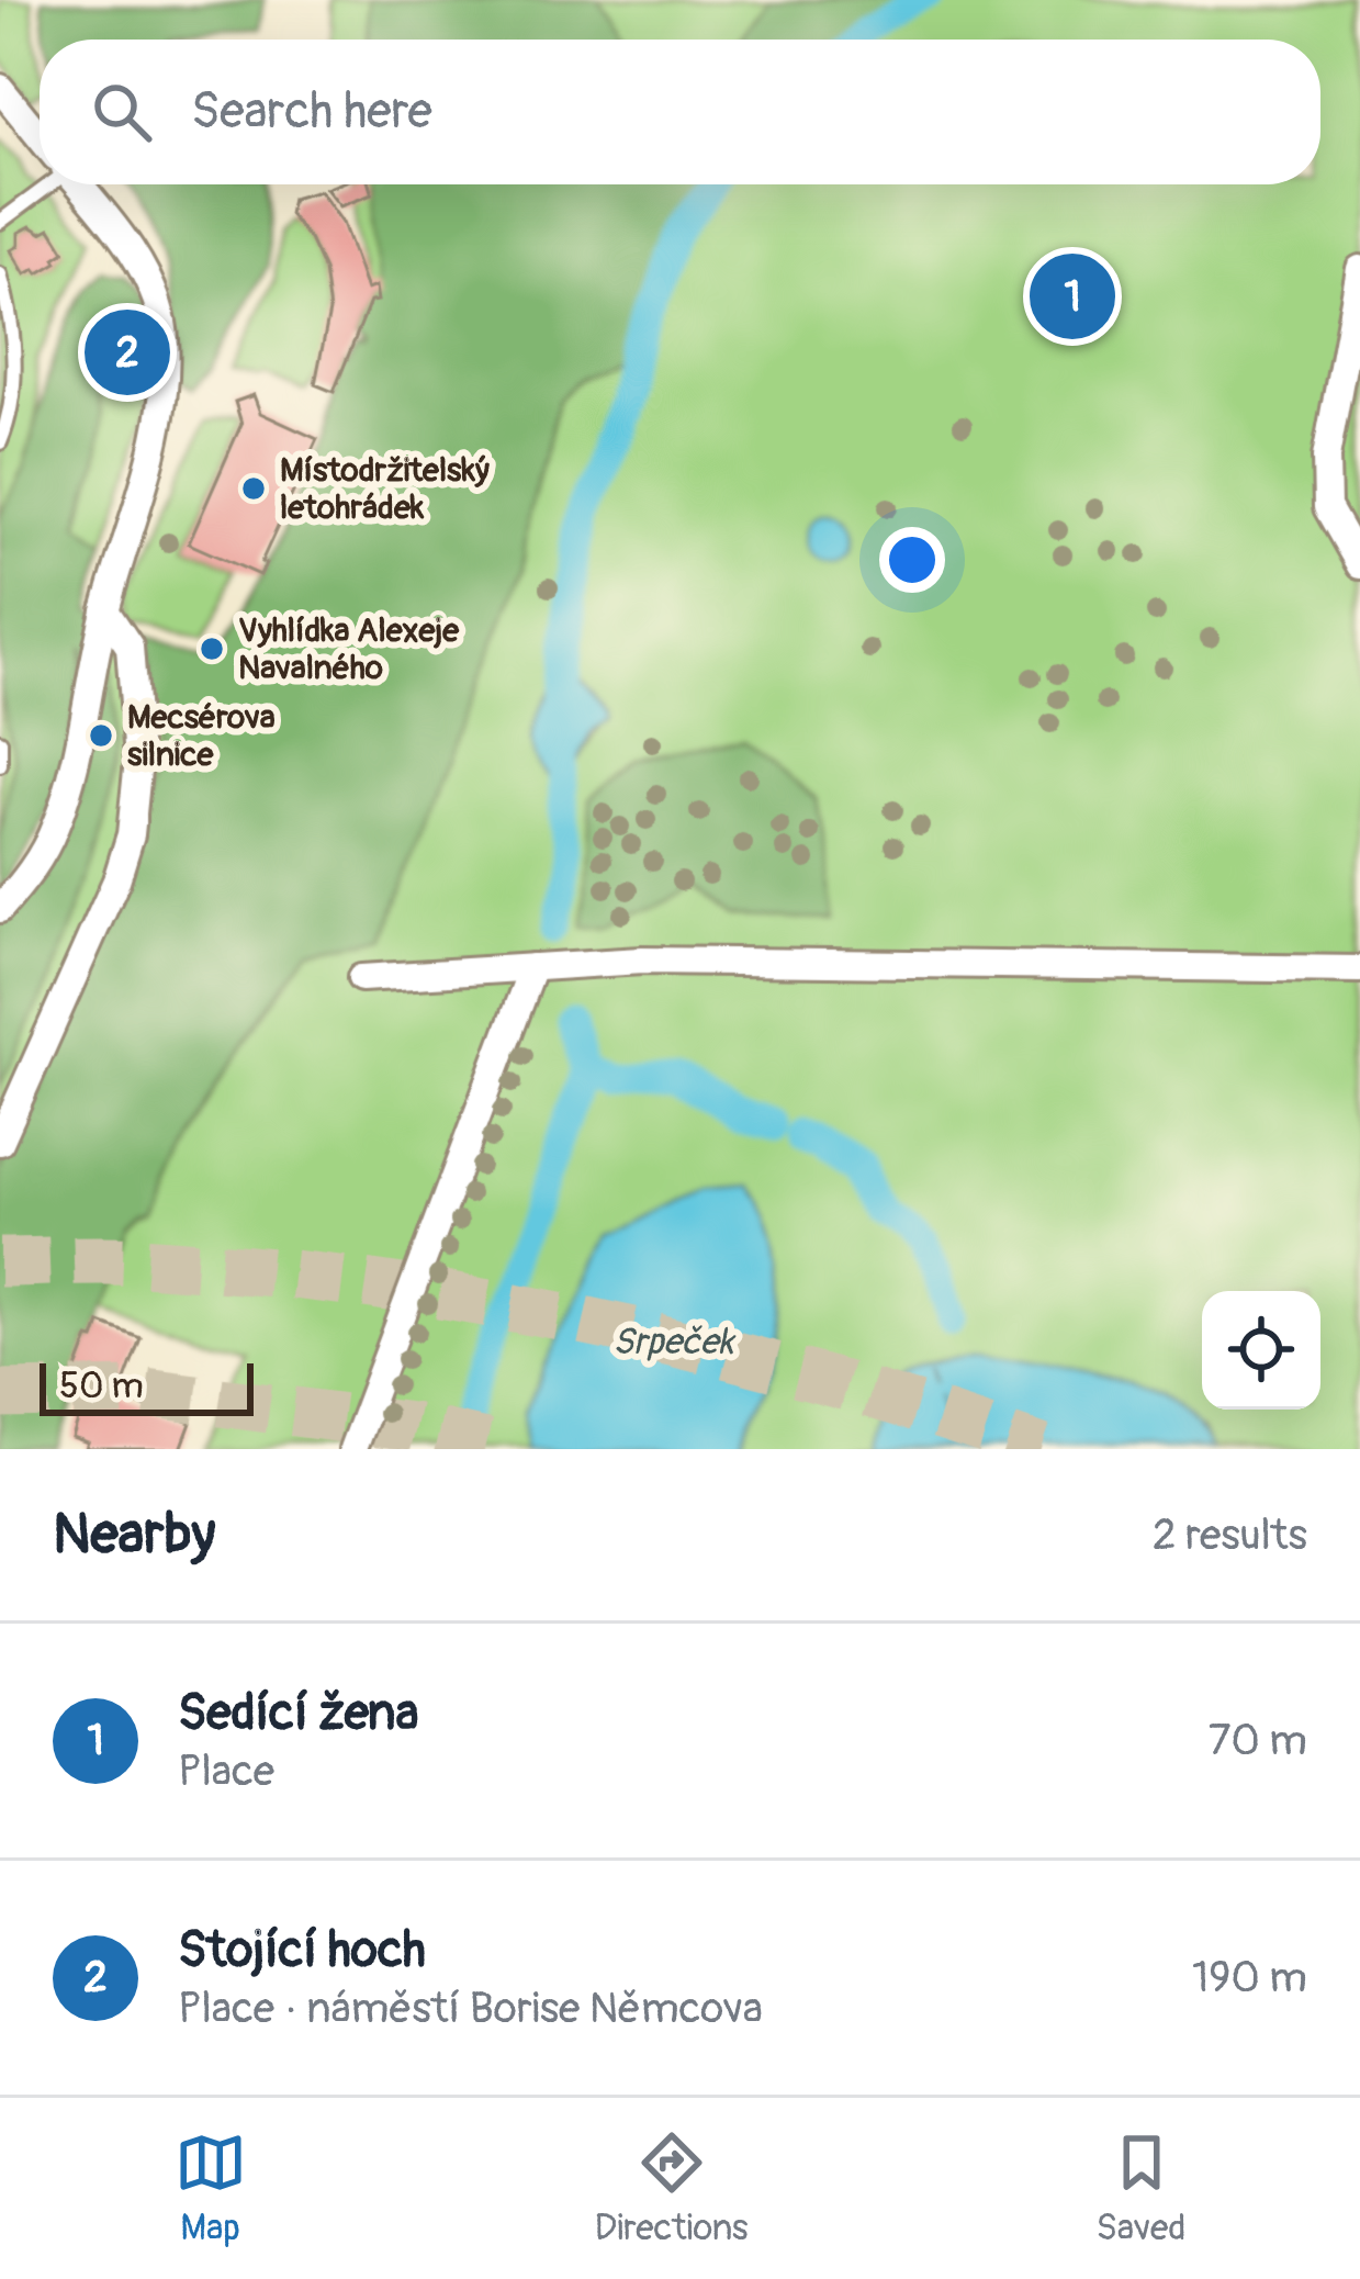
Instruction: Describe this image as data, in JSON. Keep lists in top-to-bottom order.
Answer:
{
  "water": ["Srpeček"],
  "places": ["Místodržitelský letohrádek", "Vyhlídka Alexeje Navalného", "Mecsérova silnice"],
  "scale_bar": "50 m",
  "page": {
    "search": "Search here",
    "pins": ["1", "2"],
    "scale": "50 m",
    "heading": ["Nearby", "2 results"],
    "list": [
      {
        "mark": "1",
        "name": "Sedící žena",
        "note": "Place",
        "value": "70 m"
      },
      {
        "mark": "2",
        "name": "Stojící hoch",
        "note": "Place · náměstí Borise Němcova",
        "value": "190 m"
      }
    ],
    "nav": ["Map", "Directions", "Saved"]
  }
}
